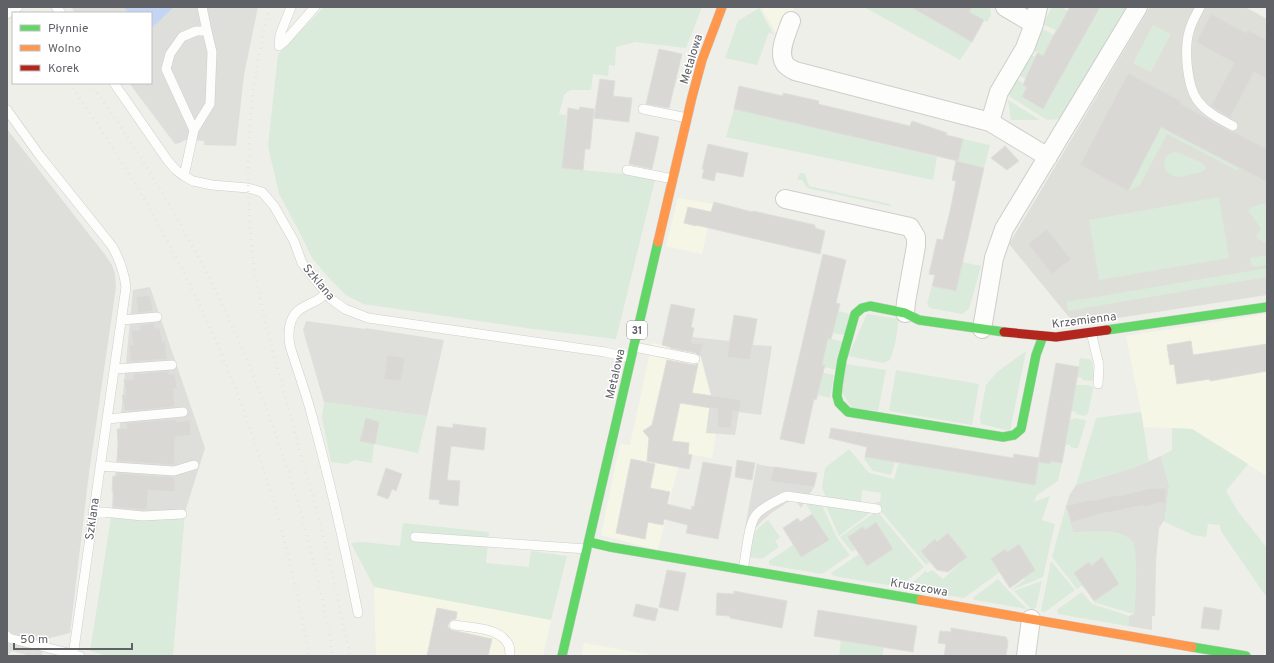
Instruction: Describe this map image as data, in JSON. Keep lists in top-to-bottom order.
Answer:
{
  "streets": {
    "street": [
      "Metalowa",
      "Krzemienna",
      "31",
      "Kruszcowa"
    ],
    "lane": ["Szklana"]
  },
  "crossings": [
    ["Metalowa", "Szklana"],
    ["Metalowa", "Kruszcowa"]
  ],
  "legend": ["Płynnie", "Wolno", "Korek"],
  "scale_bar": "50 m"
}
